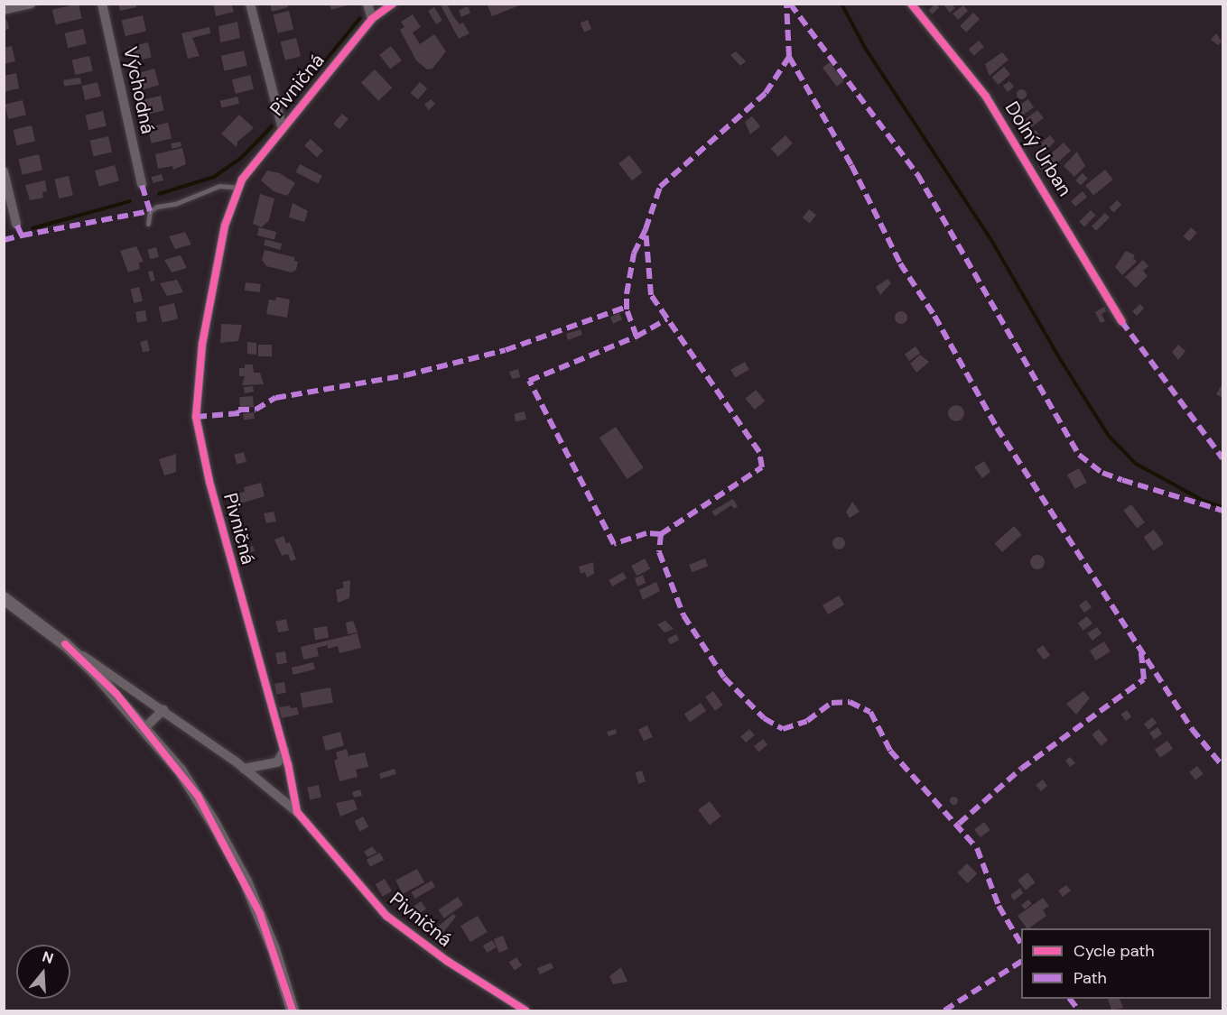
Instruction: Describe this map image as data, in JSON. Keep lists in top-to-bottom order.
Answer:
{
  "streets": {
    "street": ["Pivničná", "Východná", "Dolný Urban"]
  },
  "legend": ["Cycle path", "Path"],
  "north": "top"
}
